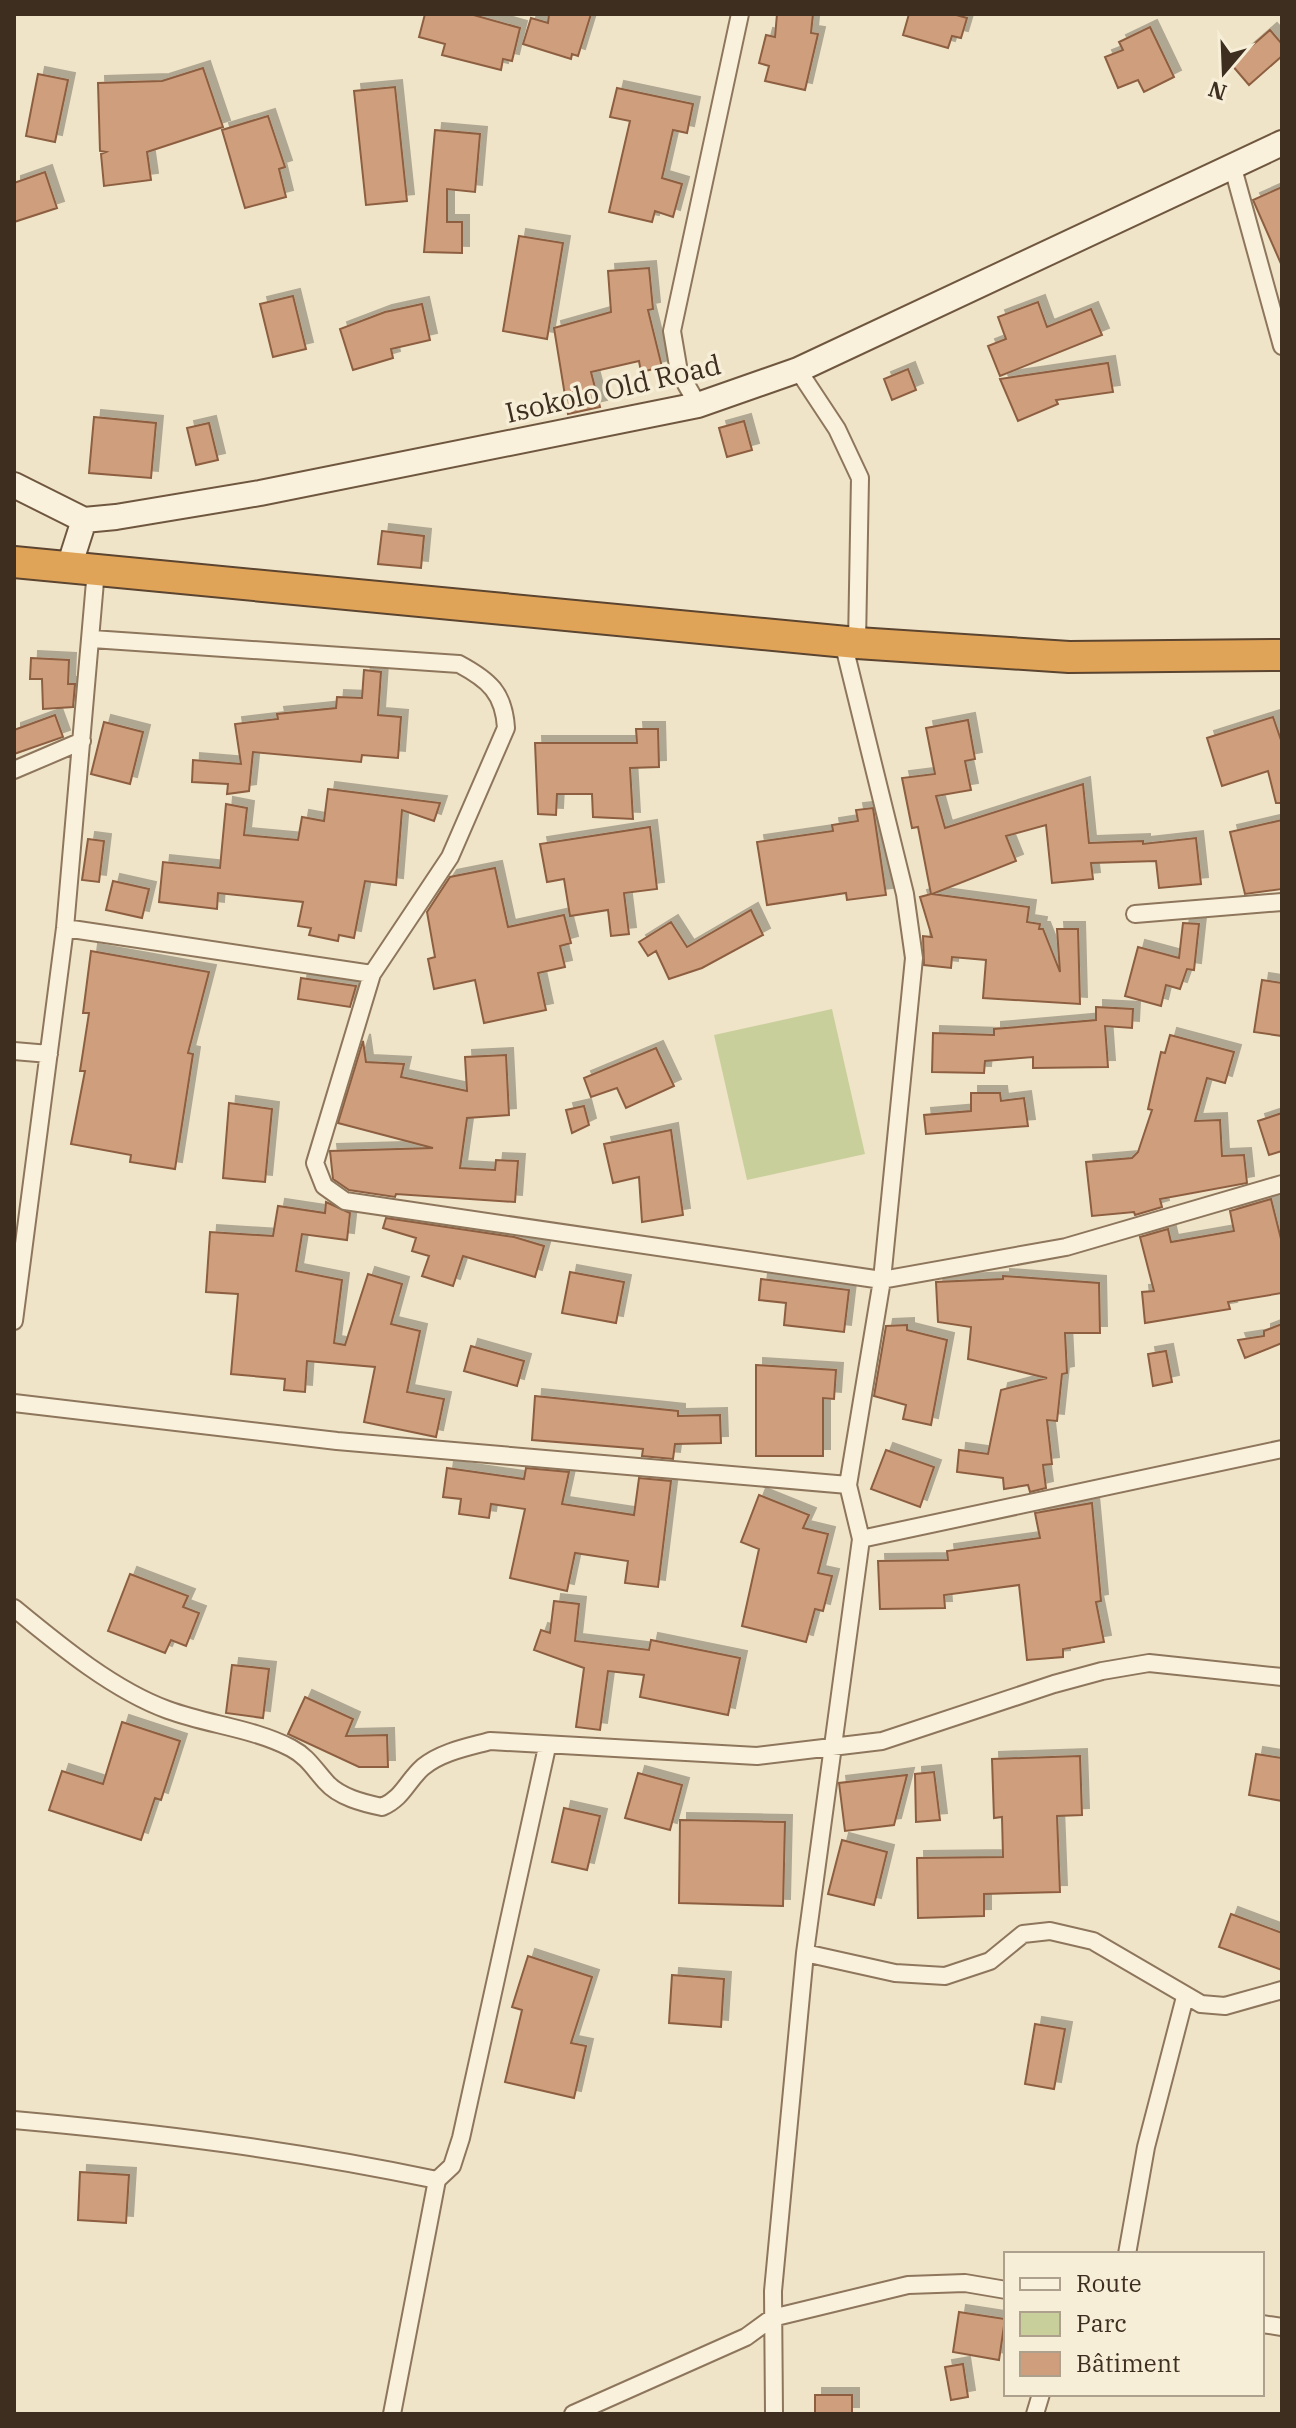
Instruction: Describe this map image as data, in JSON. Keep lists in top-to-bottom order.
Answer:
{
  "streets": {
    "street": ["Isokolo Old Road"]
  },
  "legend": ["Route", "Parc", "Bâtiment"],
  "north": "bottom"
}
